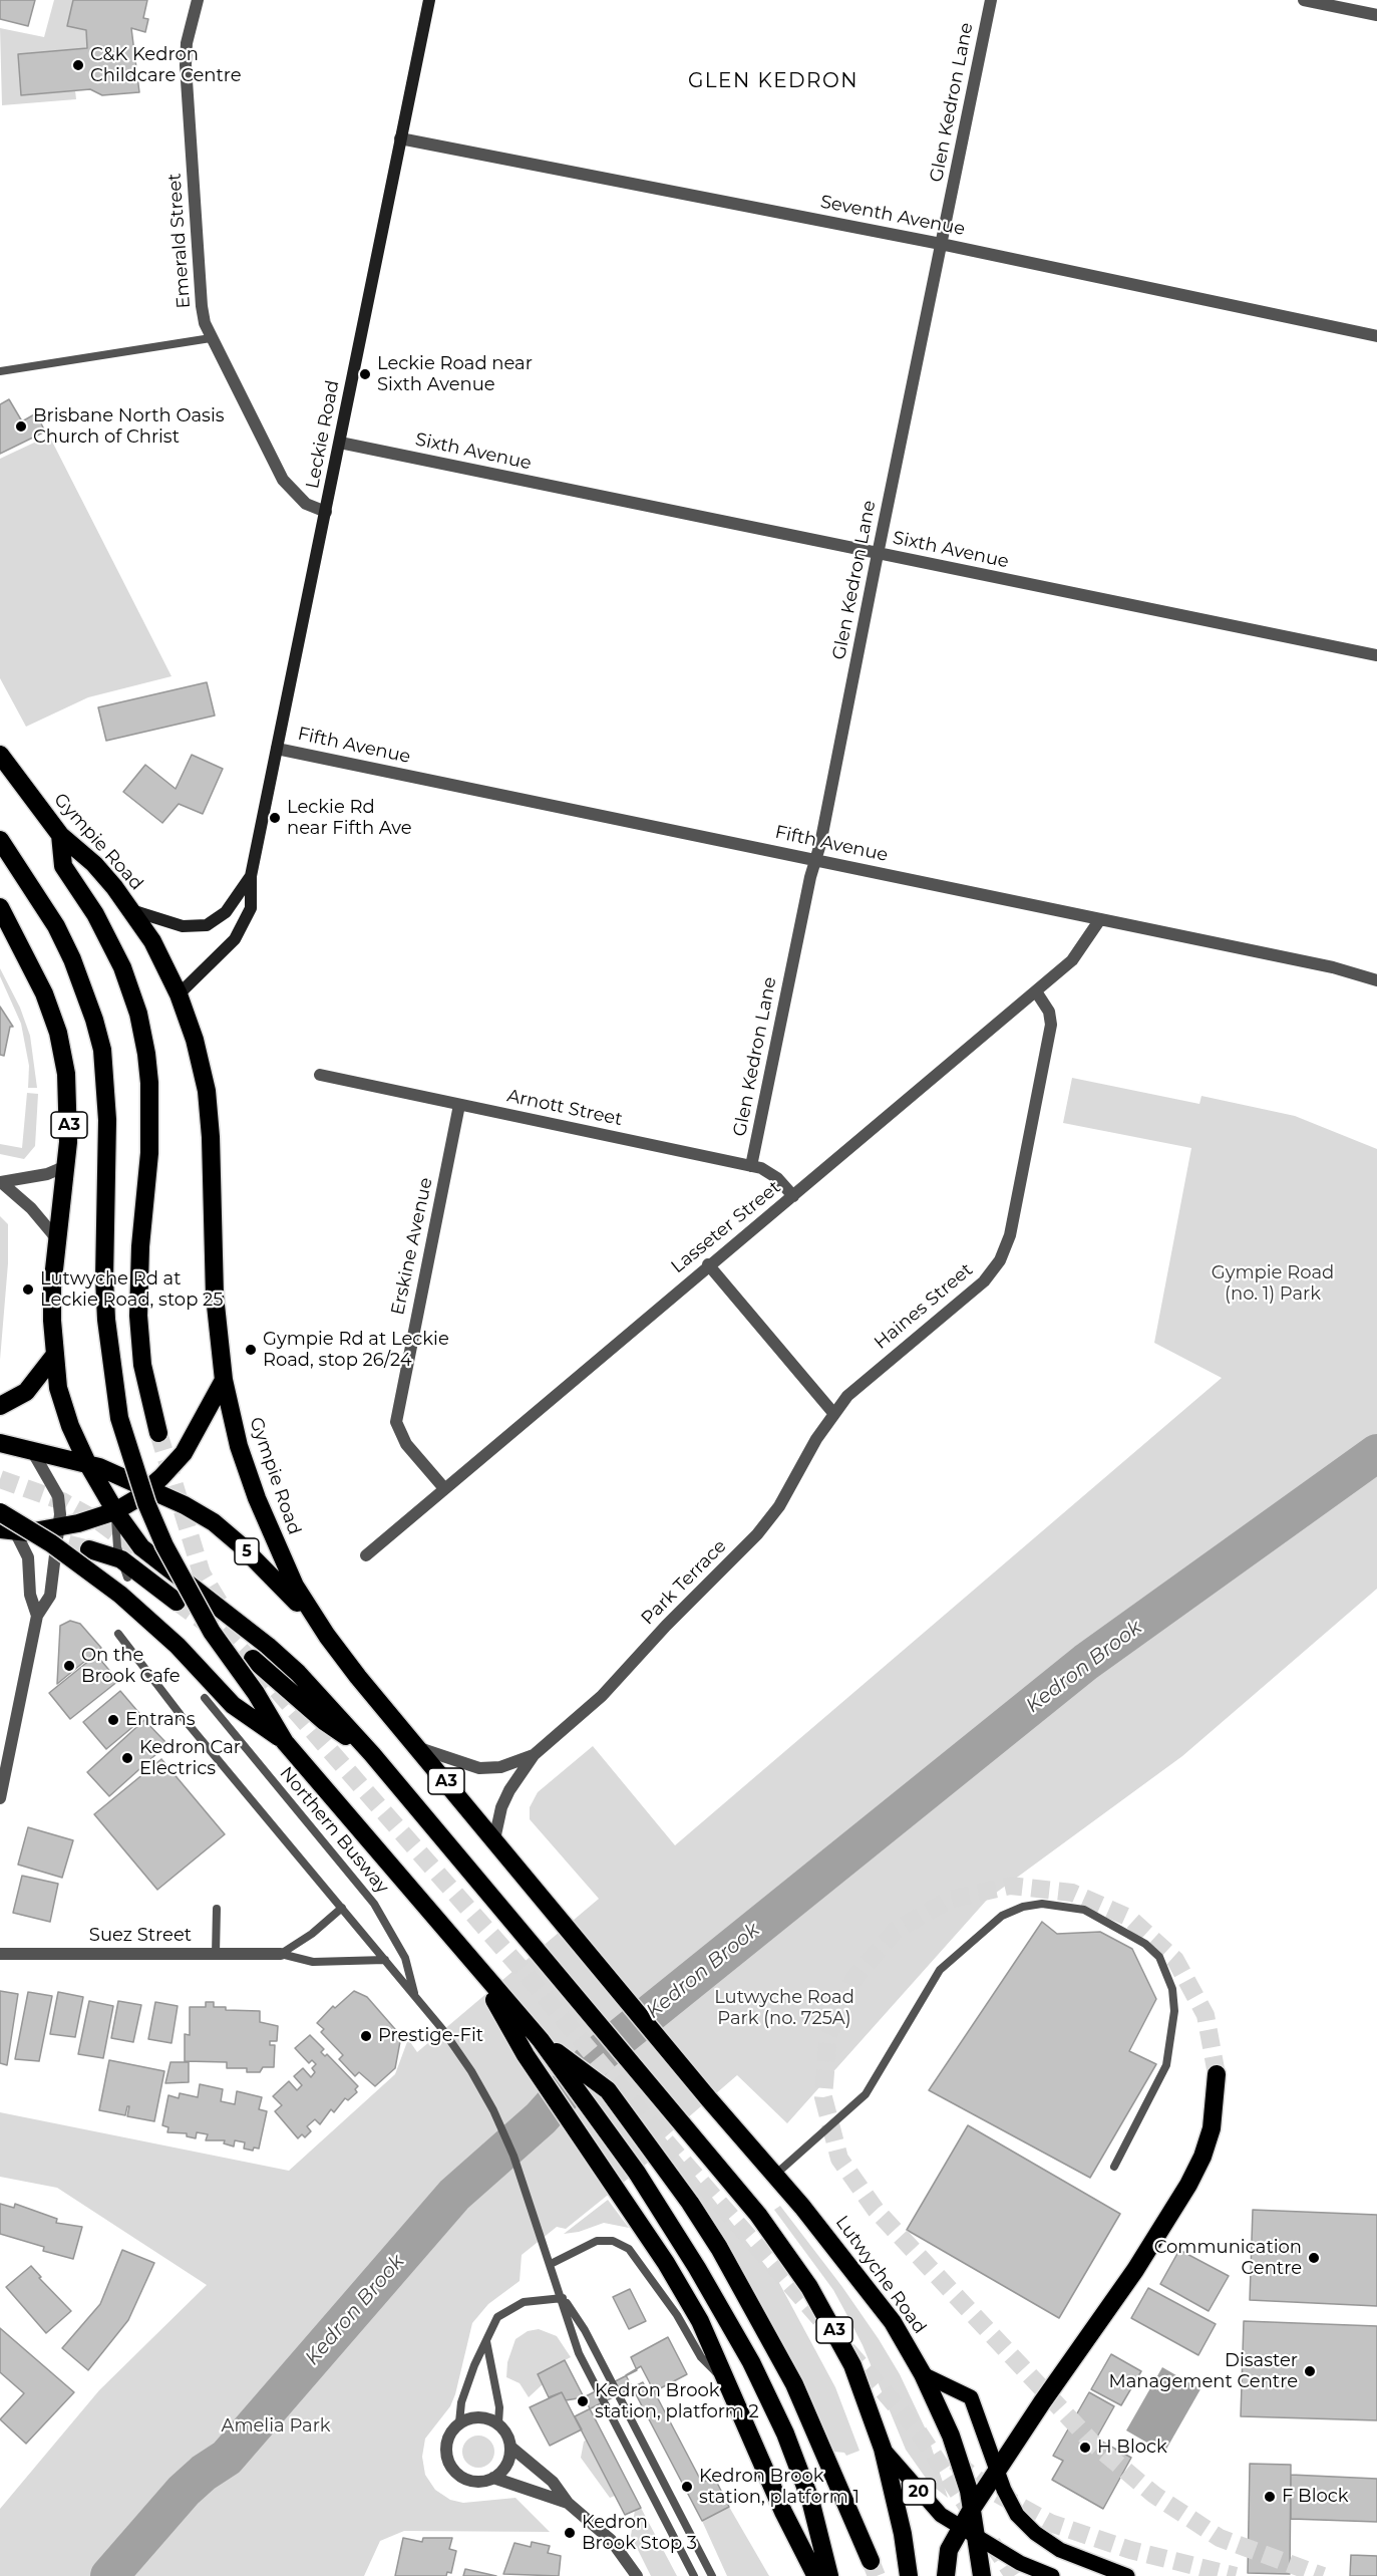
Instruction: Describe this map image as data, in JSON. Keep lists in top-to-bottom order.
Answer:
{
  "streets": {
    "highway": [
      "Gympie Road",
      "A3",
      "5",
      "Lutwyche Road"
    ],
    "main road": ["20"],
    "street": [
      "Glen Kedron Lane",
      "Seventh Avenue",
      "Emerald Street",
      "Leckie Road",
      "Sixth Avenue",
      "Fifth Avenue",
      "Arnott Street",
      "Lasseter Street",
      "Erskine Avenue",
      "Haines Street",
      "Park Terrace",
      "Suez Street"
    ],
    "lane": ["Northern Busway"]
  },
  "crossings": [
    ["Glen Kedron Lane", "Seventh Avenue"],
    ["Glen Kedron Lane", "Sixth Avenue"],
    ["Glen Kedron Lane", "Fifth Avenue"],
    ["Glen Kedron Lane", "Arnott Street"],
    ["Seventh Avenue", "Leckie Road"],
    ["Emerald Street", "Leckie Road"],
    ["Leckie Road", "Sixth Avenue"],
    ["Leckie Road", "Fifth Avenue"],
    ["Leckie Road", "Gympie Road"],
    ["Fifth Avenue", "Lasseter Street"],
    ["Gympie Road", "5"],
    ["Gympie Road", "Park Terrace"],
    ["Gympie Road", "Lutwyche Road"],
    ["Arnott Street", "Lasseter Street"],
    ["Arnott Street", "Erskine Avenue"],
    ["A3", "5"],
    ["A3", "20"],
    ["Lasseter Street", "Erskine Avenue"],
    ["Lasseter Street", "Haines Street"],
    ["Haines Street", "Park Terrace"],
    ["Lutwyche Road", "20"]
  ],
  "districts": ["GLEN KEDRON"],
  "water": ["Kedron Brook"],
  "parks": ["Gympie Road (no. 1) Park", "Lutwyche Road Park (no. 725A)", "Amelia Park"],
  "places": [
    "C&K Kedron Childcare Centre",
    "Leckie Road near Sixth Avenue",
    "Brisbane North Oasis Church of Christ",
    "Leckie Rd near Fifth Ave",
    "Lutwyche Rd at Leckie Road, stop 25",
    "Gympie Rd at Leckie Road, stop 26/24",
    "On the Brook Cafe",
    "Entrans",
    "Kedron Car Electrics",
    "Prestige-Fit",
    "Communication Centre",
    "Disaster Management Centre",
    "Kedron Brook station, platform 2",
    "H Block",
    "Kedron Brook station, platform 1",
    "F Block",
    "Kedron Brook Stop 3"
  ]
}
